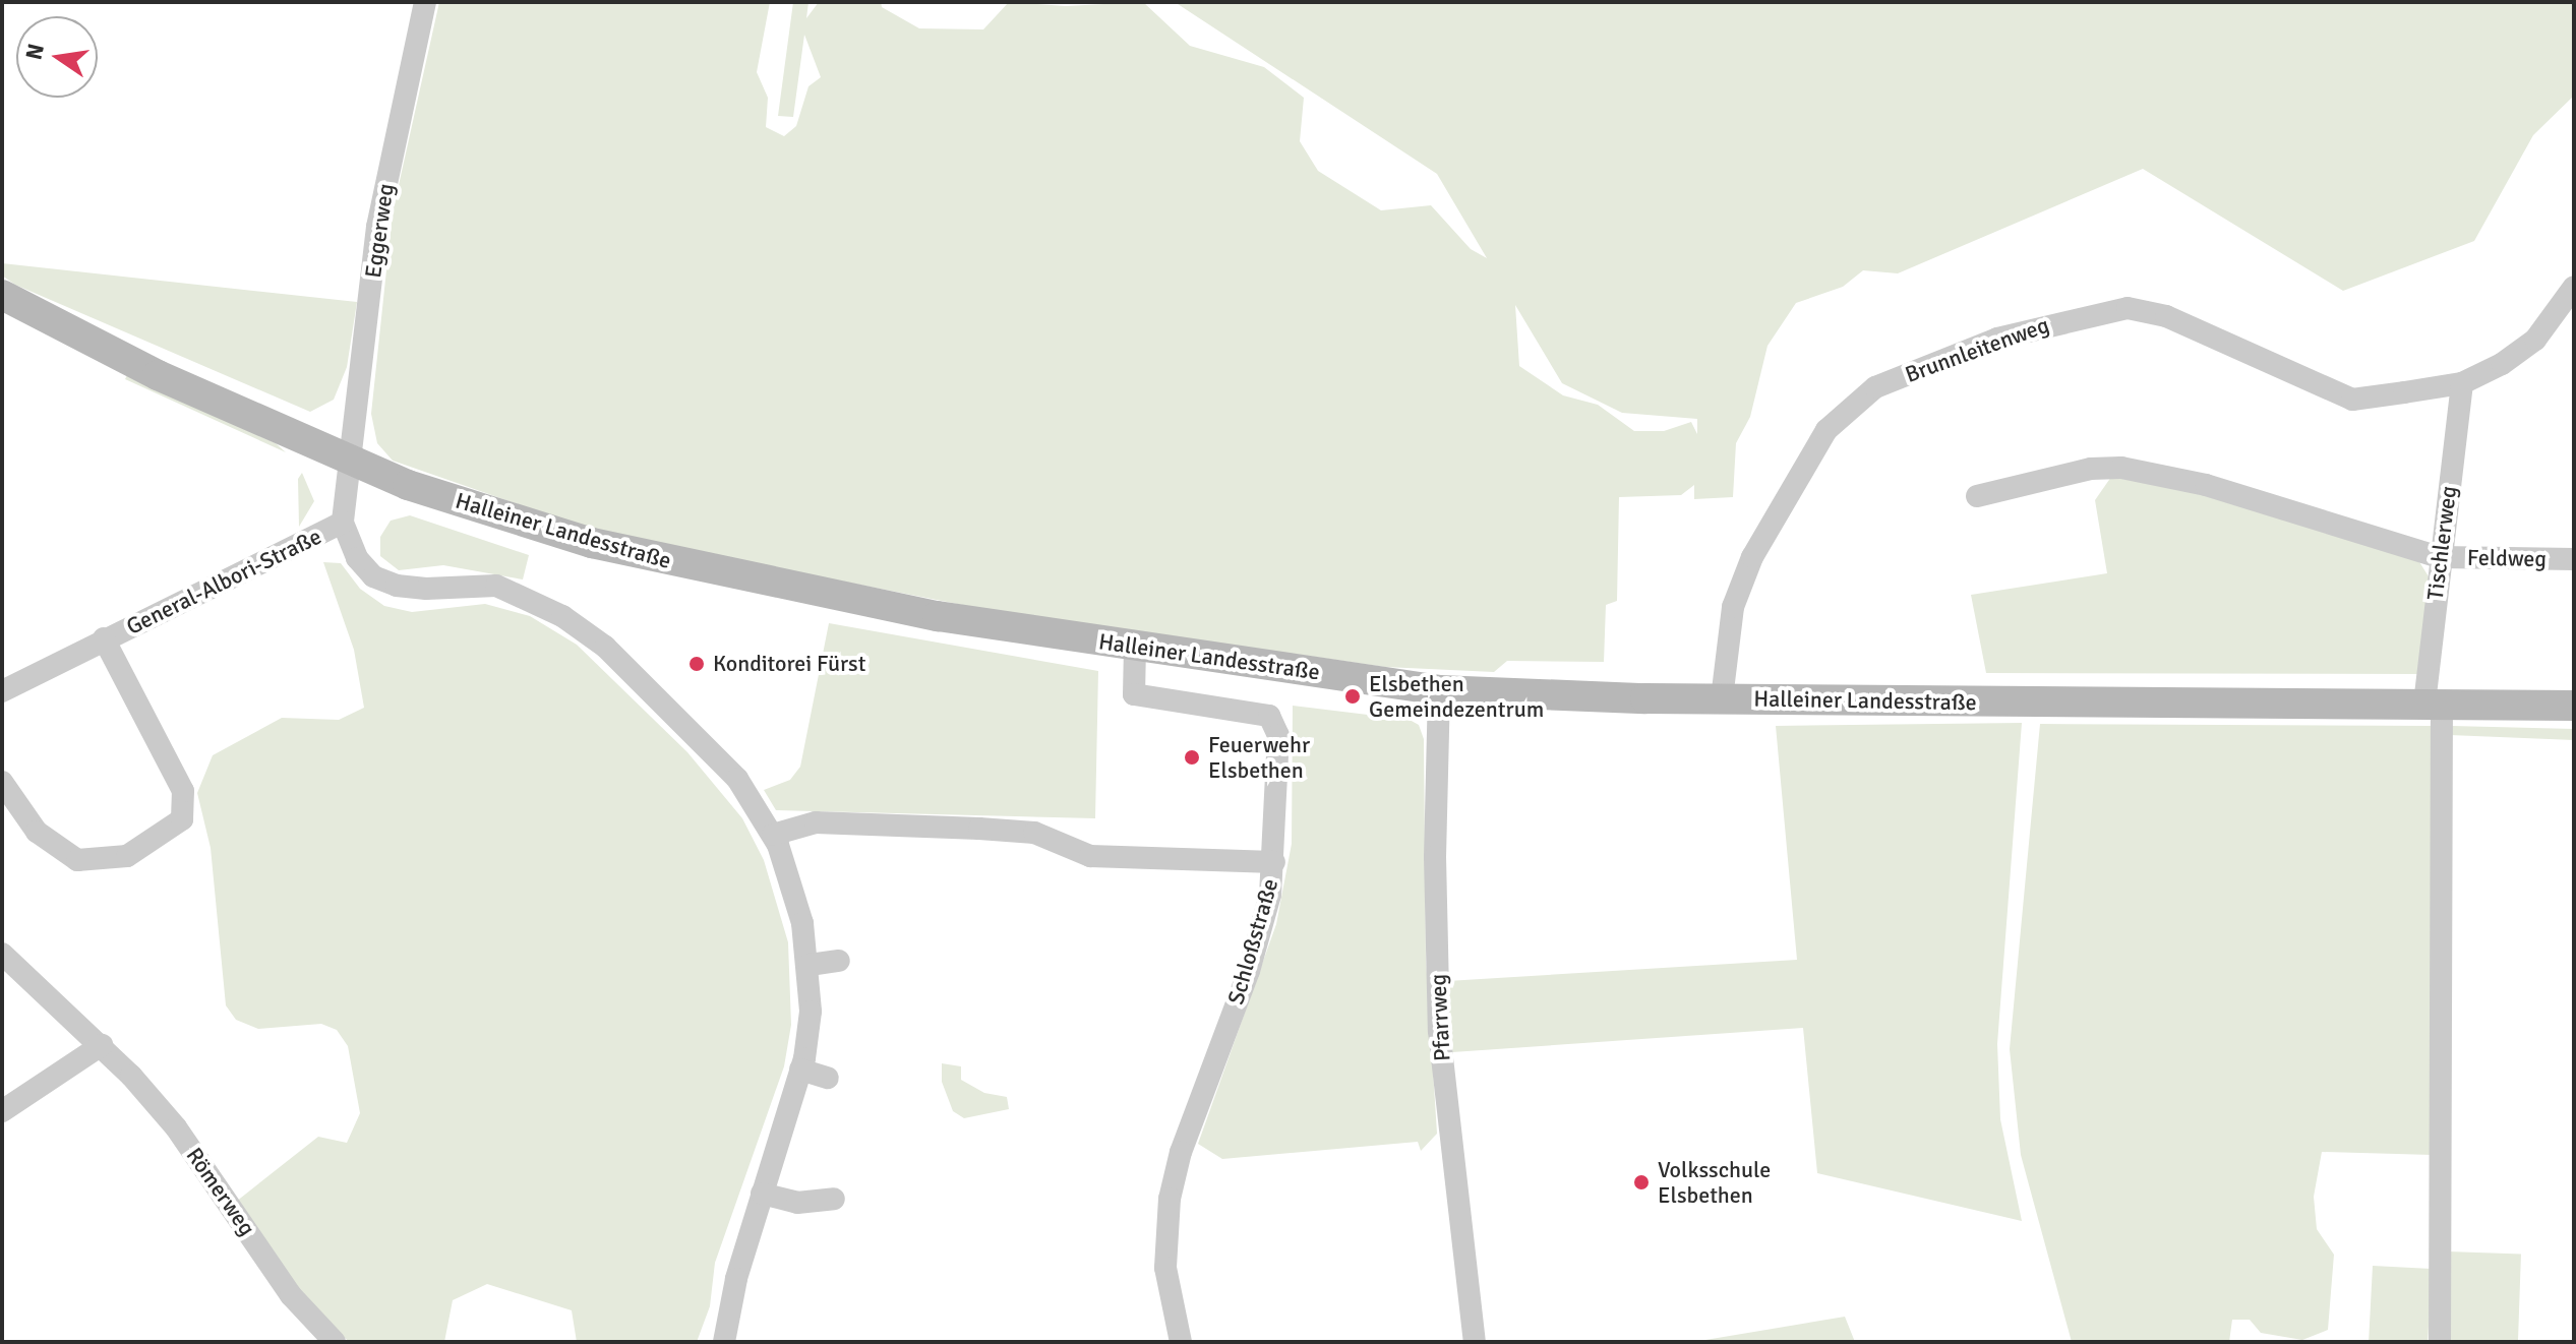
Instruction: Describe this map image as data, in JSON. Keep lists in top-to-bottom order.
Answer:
{
  "streets": {
    "main road": ["Halleiner Landesstraße"],
    "street": [
      "Eggerweg",
      "Brunnleitenweg",
      "Tischlerweg",
      "Feldweg",
      "General-Albori-Straße",
      "Schloßstraße",
      "Pfarrweg",
      "Römerweg"
    ]
  },
  "crossings": [
    ["Eggerweg", "Halleiner Landesstraße"],
    ["Eggerweg", "General-Albori-Straße"],
    ["Brunnleitenweg", "Halleiner Landesstraße"],
    ["Brunnleitenweg", "Tischlerweg"],
    ["Halleiner Landesstraße", "Tischlerweg"],
    ["Halleiner Landesstraße", "Schloßstraße"],
    ["Halleiner Landesstraße", "Pfarrweg"],
    ["Tischlerweg", "Feldweg"]
  ],
  "places": [
    "Konditorei Fürst",
    "Elsbethen Gemeindezentrum",
    "Feuerwehr Elsbethen",
    "Volksschule Elsbethen"
  ],
  "north": "left"
}
